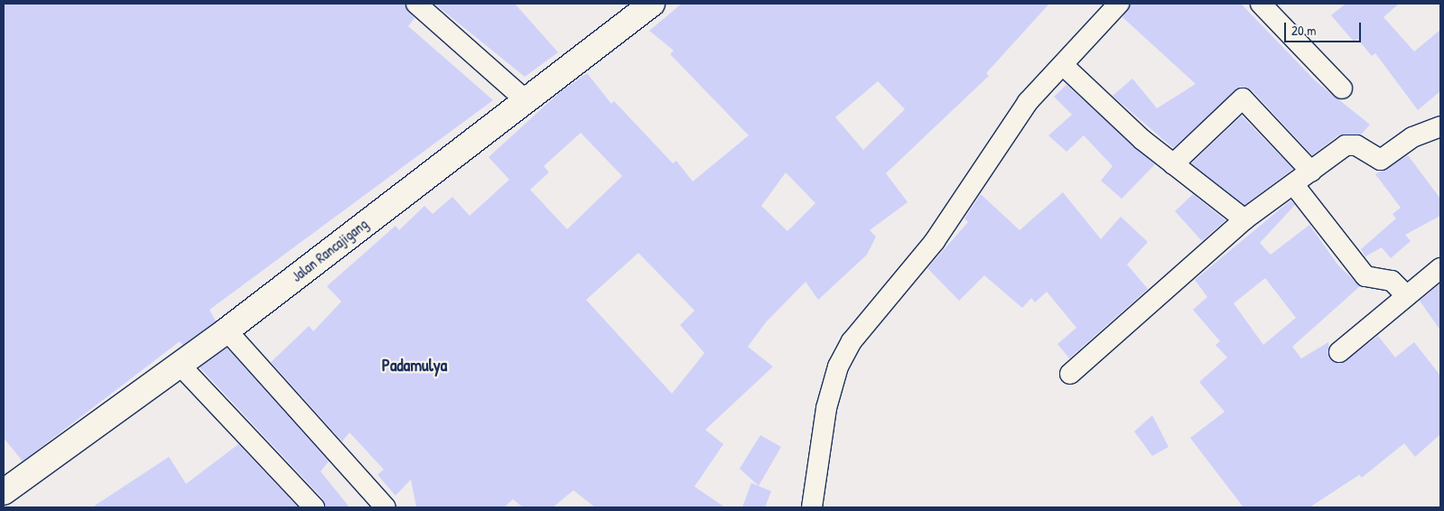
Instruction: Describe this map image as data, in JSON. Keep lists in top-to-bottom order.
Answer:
{
  "streets": {
    "main road": ["Jalan Rancajigang"]
  },
  "districts": ["Padamulya"],
  "scale_bar": "20 m"
}
